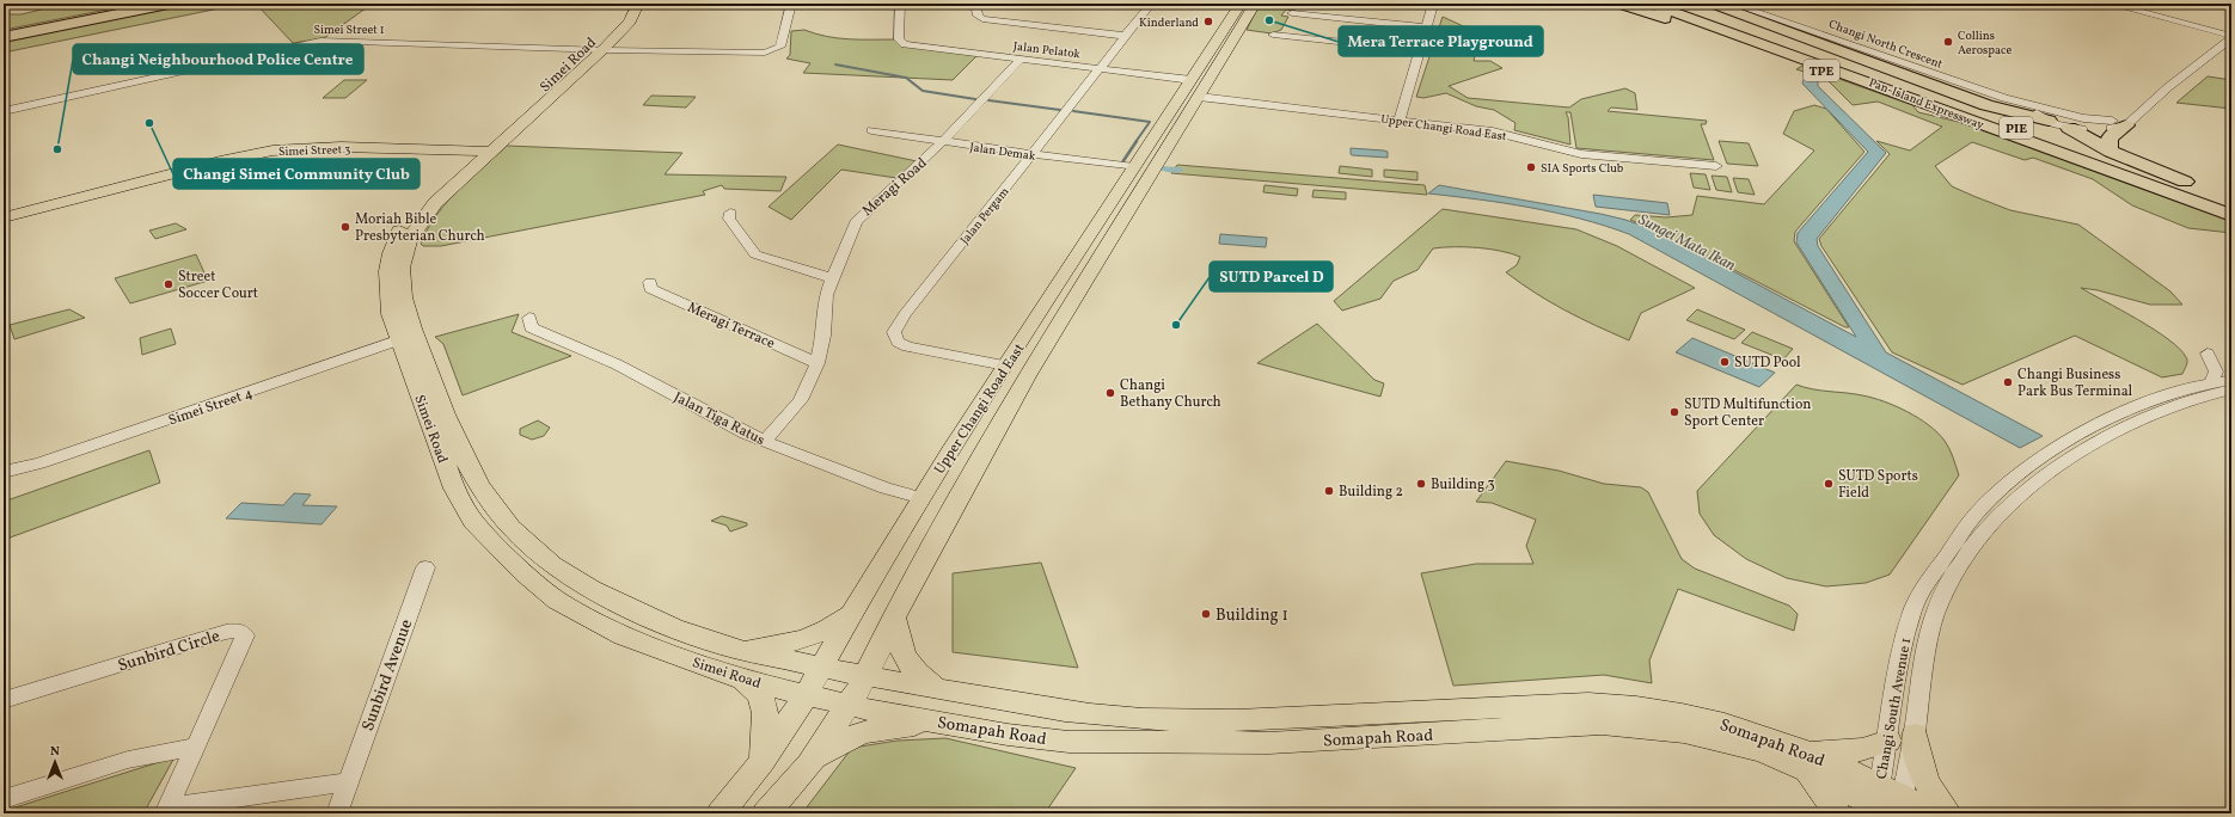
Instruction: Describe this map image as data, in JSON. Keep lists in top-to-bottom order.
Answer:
{
  "streets": {
    "highway": ["TPE", "Pan-Island Expressway", "PIE"],
    "main road": [
      "Simei Road",
      "Upper Changi Road East",
      "Simei Street 3",
      "Somapah Road"
    ],
    "street": [
      "Simei Street 1",
      "Changi North Crescent",
      "Jalan Pelatok",
      "Jalan Demak",
      "Meragi Road",
      "Jalan Pergam",
      "Meragi Terrace",
      "Simei Street 4",
      "Jalan Tiga Ratus",
      "Sunbird Circle",
      "Sunbird Avenue",
      "Changi South Avenue 1"
    ]
  },
  "crossings": [
    ["Simei Street 1", "Simei Road"],
    ["Jalan Pelatok", "Upper Changi Road East"],
    ["Jalan Pelatok", "Meragi Road"],
    ["Jalan Pelatok", "Jalan Pergam"],
    ["Simei Road", "Upper Changi Road East"],
    ["Simei Road", "Simei Street 3"],
    ["Simei Road", "Simei Street 4"],
    ["Simei Road", "Somapah Road"],
    ["TPE", "Pan-Island Expressway"],
    ["Upper Changi Road East", "Jalan Demak"],
    ["Upper Changi Road East", "Jalan Pergam"],
    ["Upper Changi Road East", "Jalan Tiga Ratus"],
    ["Upper Changi Road East", "Somapah Road"],
    ["Jalan Demak", "Meragi Road"],
    ["Jalan Demak", "Jalan Pergam"],
    ["Meragi Road", "Meragi Terrace"],
    ["Meragi Road", "Jalan Tiga Ratus"],
    ["Changi South Avenue 1", "Somapah Road"]
  ],
  "water": ["Sungei Mata Ikan"],
  "places": [
    "Mera Terrace Playground",
    "Kinderland",
    "Collins Aerospace",
    "Changi Simei Community Club",
    "Changi Neighbourhood Police Centre",
    "SIA Sports Club",
    "Moriah Bible Presbyterian Church",
    "Street Soccer Court",
    "SUTD Parcel D",
    "SUTD Pool",
    "Changi Business Park Bus Terminal",
    "Changi Bethany Church",
    "SUTD Multifunction Sport Center",
    "Building 3",
    "SUTD Sports Field",
    "Building 2",
    "Building 1"
  ],
  "north": "top"
}
